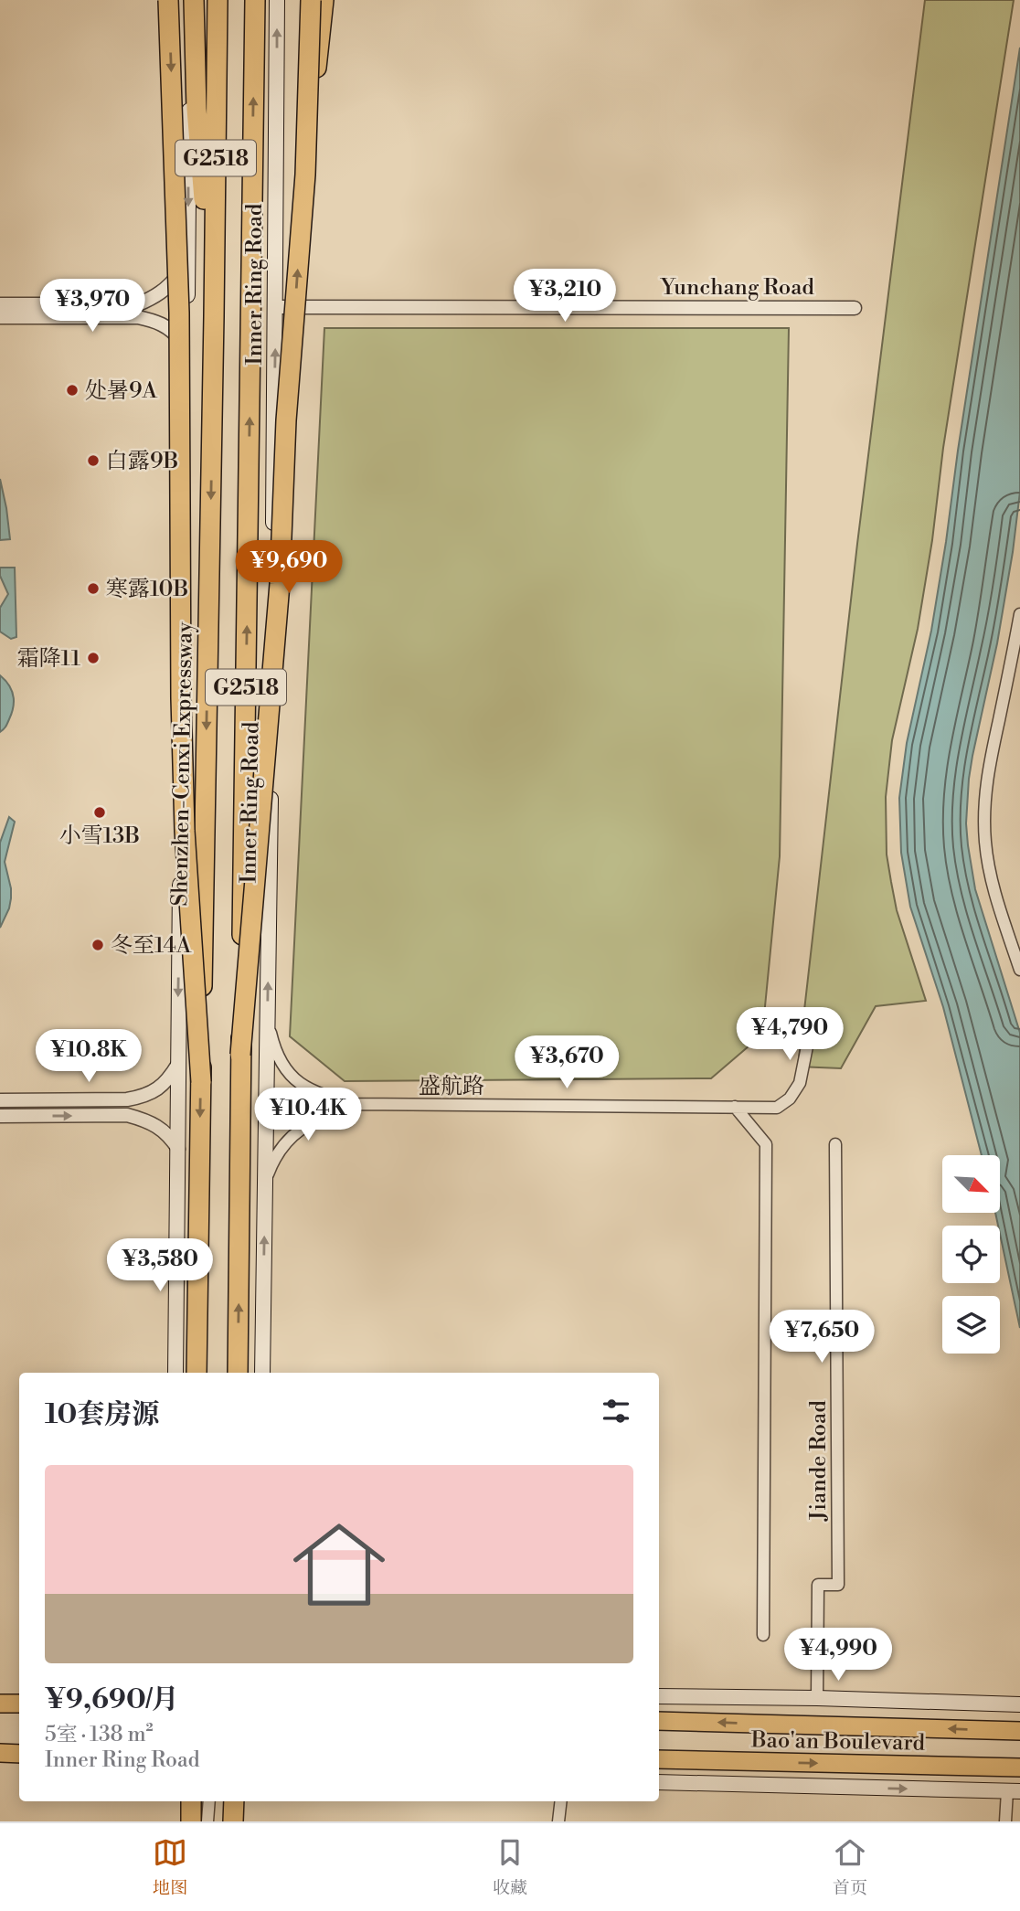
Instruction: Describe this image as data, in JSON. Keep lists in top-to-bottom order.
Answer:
{
  "streets": {
    "highway": ["G2518", "Shenzhen-Cenxi Expressway"],
    "main road": ["Inner Ring Road", "Bao'an Boulevard"],
    "street": ["Yunchang Road", "盛航路", "Jiande Road"]
  },
  "crossings": [
    ["Inner Ring Road", "Yunchang Road"]
  ],
  "places": [
    "处暑9A",
    "白露9B",
    "寒露10B",
    "霜降11",
    "小雪13B",
    "冬至14A"
  ],
  "north": "bottom right",
  "page": {
    "price": [
      "¥3,210",
      "¥3,970",
      "¥9,690",
      "¥4,790",
      "¥10.8K",
      "¥3,670",
      "¥10.4K",
      "¥3,580",
      "¥7,650",
      "¥4,990"
    ],
    "heading": "10套房源",
    "list": [
      {
        "name": "¥9,690/月",
        "note": "5室 · 138 m² · Inner Ring Road"
      }
    ],
    "tabs": ["地图", "收藏", "首页"]
  }
}
